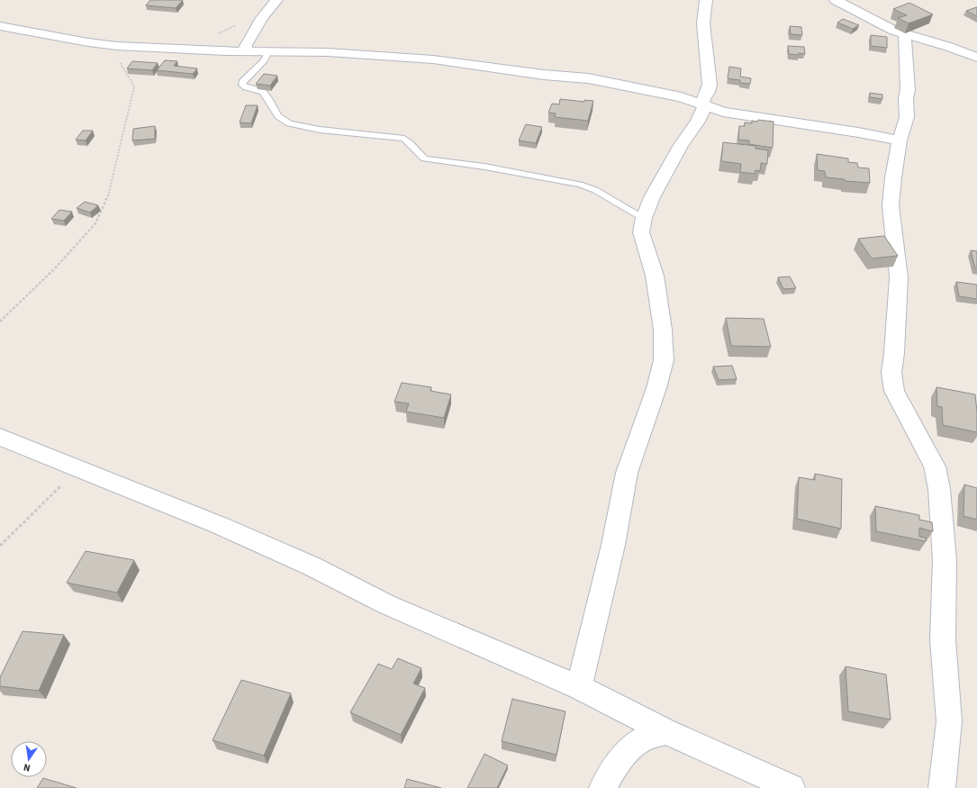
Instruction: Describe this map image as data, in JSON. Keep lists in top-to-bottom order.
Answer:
{
  "north": "bottom"
}
